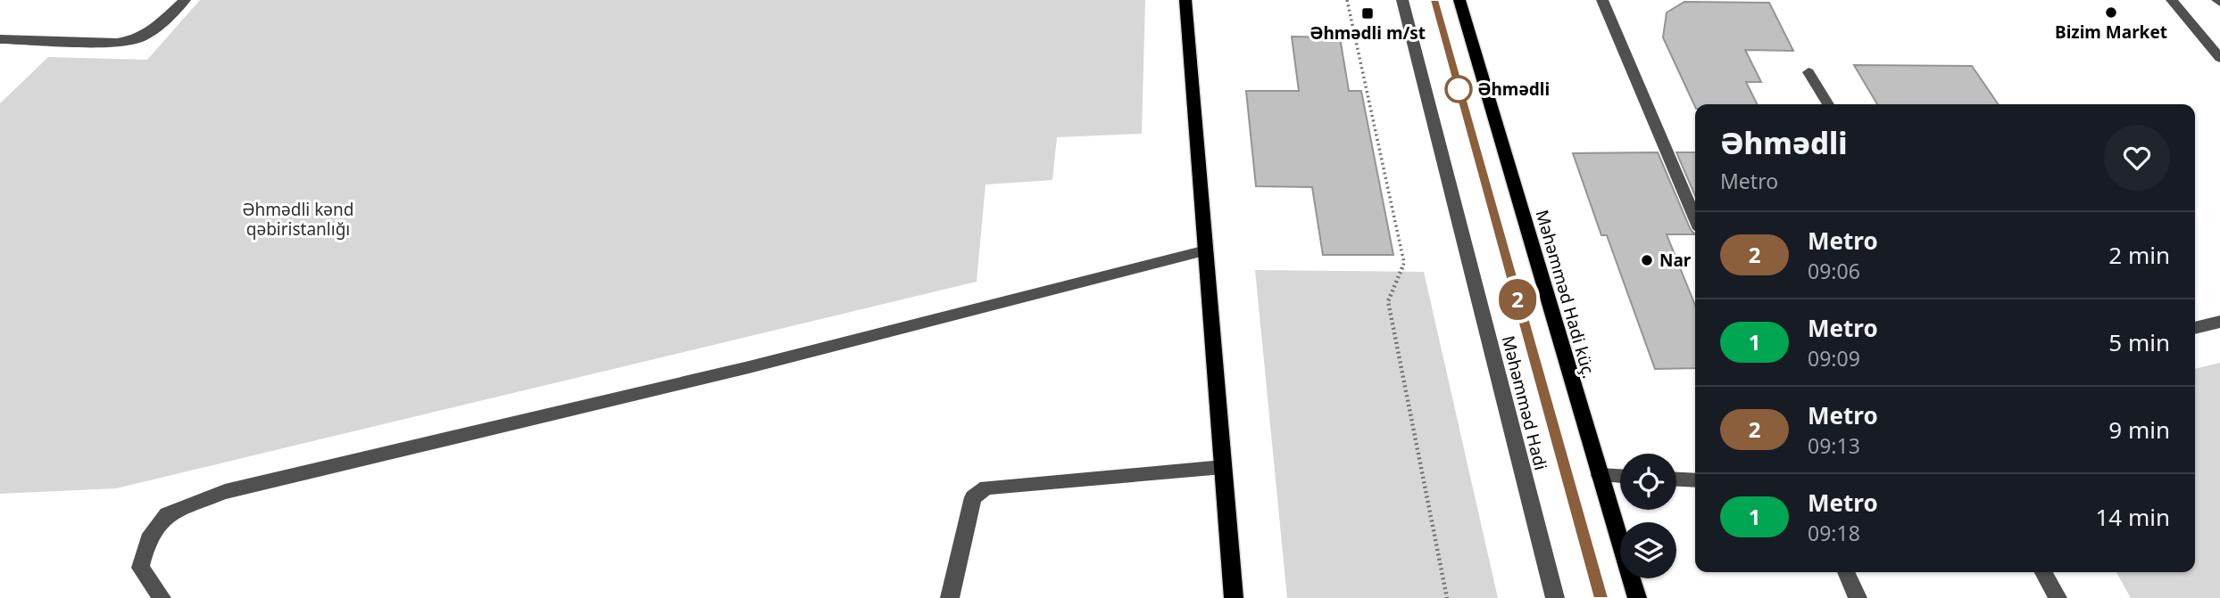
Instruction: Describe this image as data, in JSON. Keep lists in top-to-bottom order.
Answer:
{
  "streets": {
    "main road": ["Məhəmməd Hadi küç."],
    "street": ["Məhəmməd Hadi"]
  },
  "parks": ["Əhmədli kənd qəbiristanlığı"],
  "places": {
    "other": ["Bizim Market", "Əhmədli", "Nar"],
    "transit": ["Əhmədli m/st"]
  },
  "lines": ["metro line 2"],
  "page": {
    "on_map": "2",
    "heading": ["Əhmədli", "Metro"],
    "list": [
      {
        "mark": "2",
        "name": "Metro",
        "note": "09:06",
        "value": "2 min"
      },
      {
        "mark": "1",
        "name": "Metro",
        "note": "09:09",
        "value": "5 min"
      },
      {
        "mark": "2",
        "name": "Metro",
        "note": "09:13",
        "value": "9 min"
      },
      {
        "mark": "1",
        "name": "Metro",
        "note": "09:18",
        "value": "14 min"
      }
    ]
  }
}
